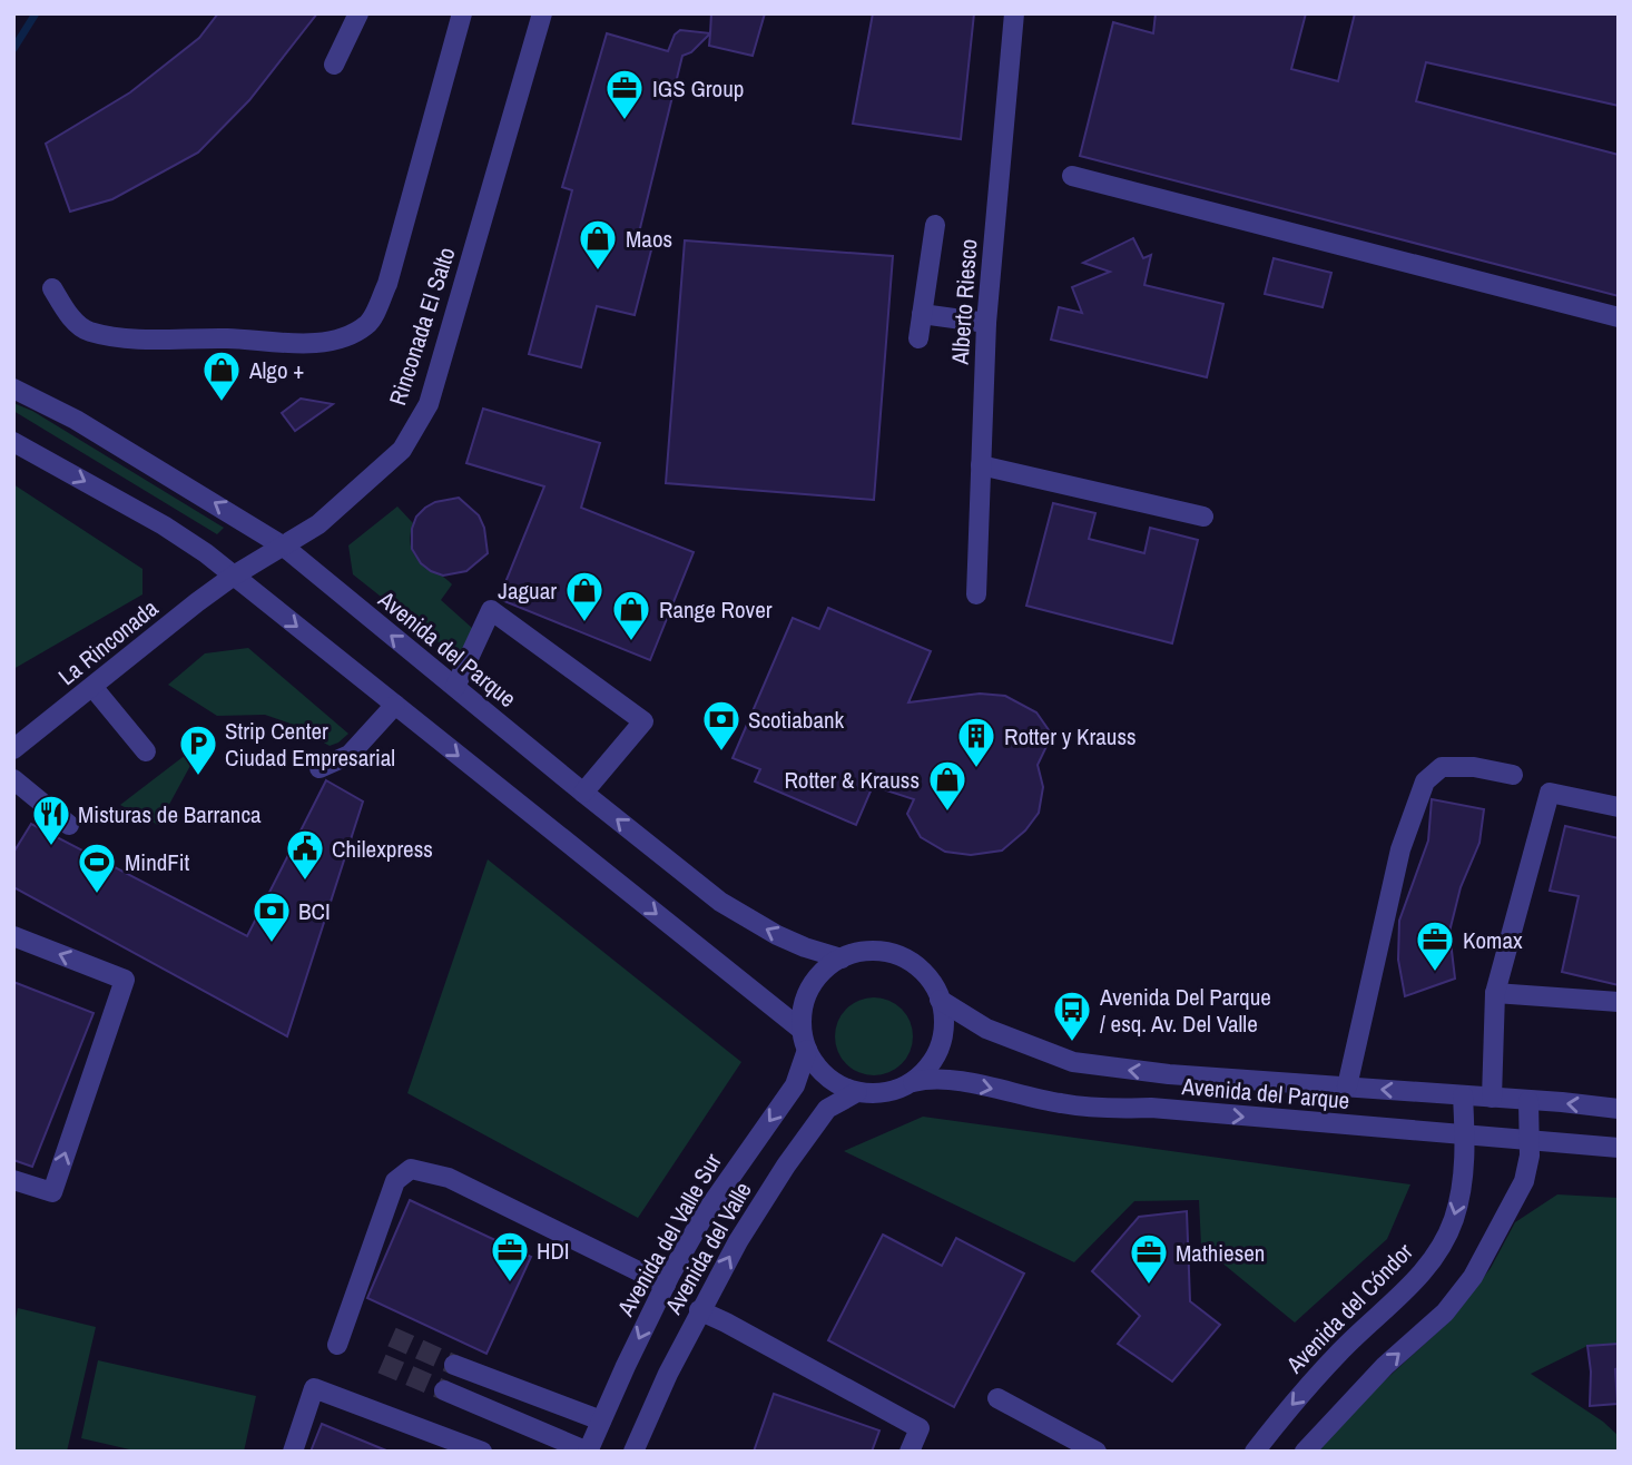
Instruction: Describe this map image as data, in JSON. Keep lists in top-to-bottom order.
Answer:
{
  "streets": {
    "street": [
      "Alberto Riesco",
      "Rinconada El Salto",
      "La Rinconada",
      "Avenida del Parque",
      "Avenida del Valle Sur",
      "Avenida del Valle",
      "Avenida del Cóndor"
    ]
  },
  "crossings": [
    ["Rinconada El Salto", "La Rinconada"],
    ["Rinconada El Salto", "Avenida del Parque"],
    ["Avenida del Parque", "Avenida del Valle Sur"],
    ["Avenida del Parque", "Avenida del Valle"],
    ["Avenida del Parque", "Avenida del Cóndor"],
    ["Avenida del Valle Sur", "Avenida del Valle"]
  ],
  "one_way": ["Avenida del Valle Sur", "Avenida del Valle"],
  "places": {
    "office": [
      "IGS Group",
      "Komax",
      "HDI",
      "Mathiesen"
    ],
    "shop": [
      "Maos",
      "Algo +",
      "Jaguar",
      "Range Rover",
      "Rotter & Krauss"
    ],
    "bank": ["Scotiabank", "BCI"],
    "building": ["Rotter y Krauss"],
    "parking": ["Strip Center Ciudad Empresarial"],
    "restaurant": ["Misturas de Barranca"],
    "public building": ["Chilexpress"],
    "sports": ["MindFit"],
    "bus stop": ["Avenida Del Parque / esq. Av. Del Valle"]
  }
}
